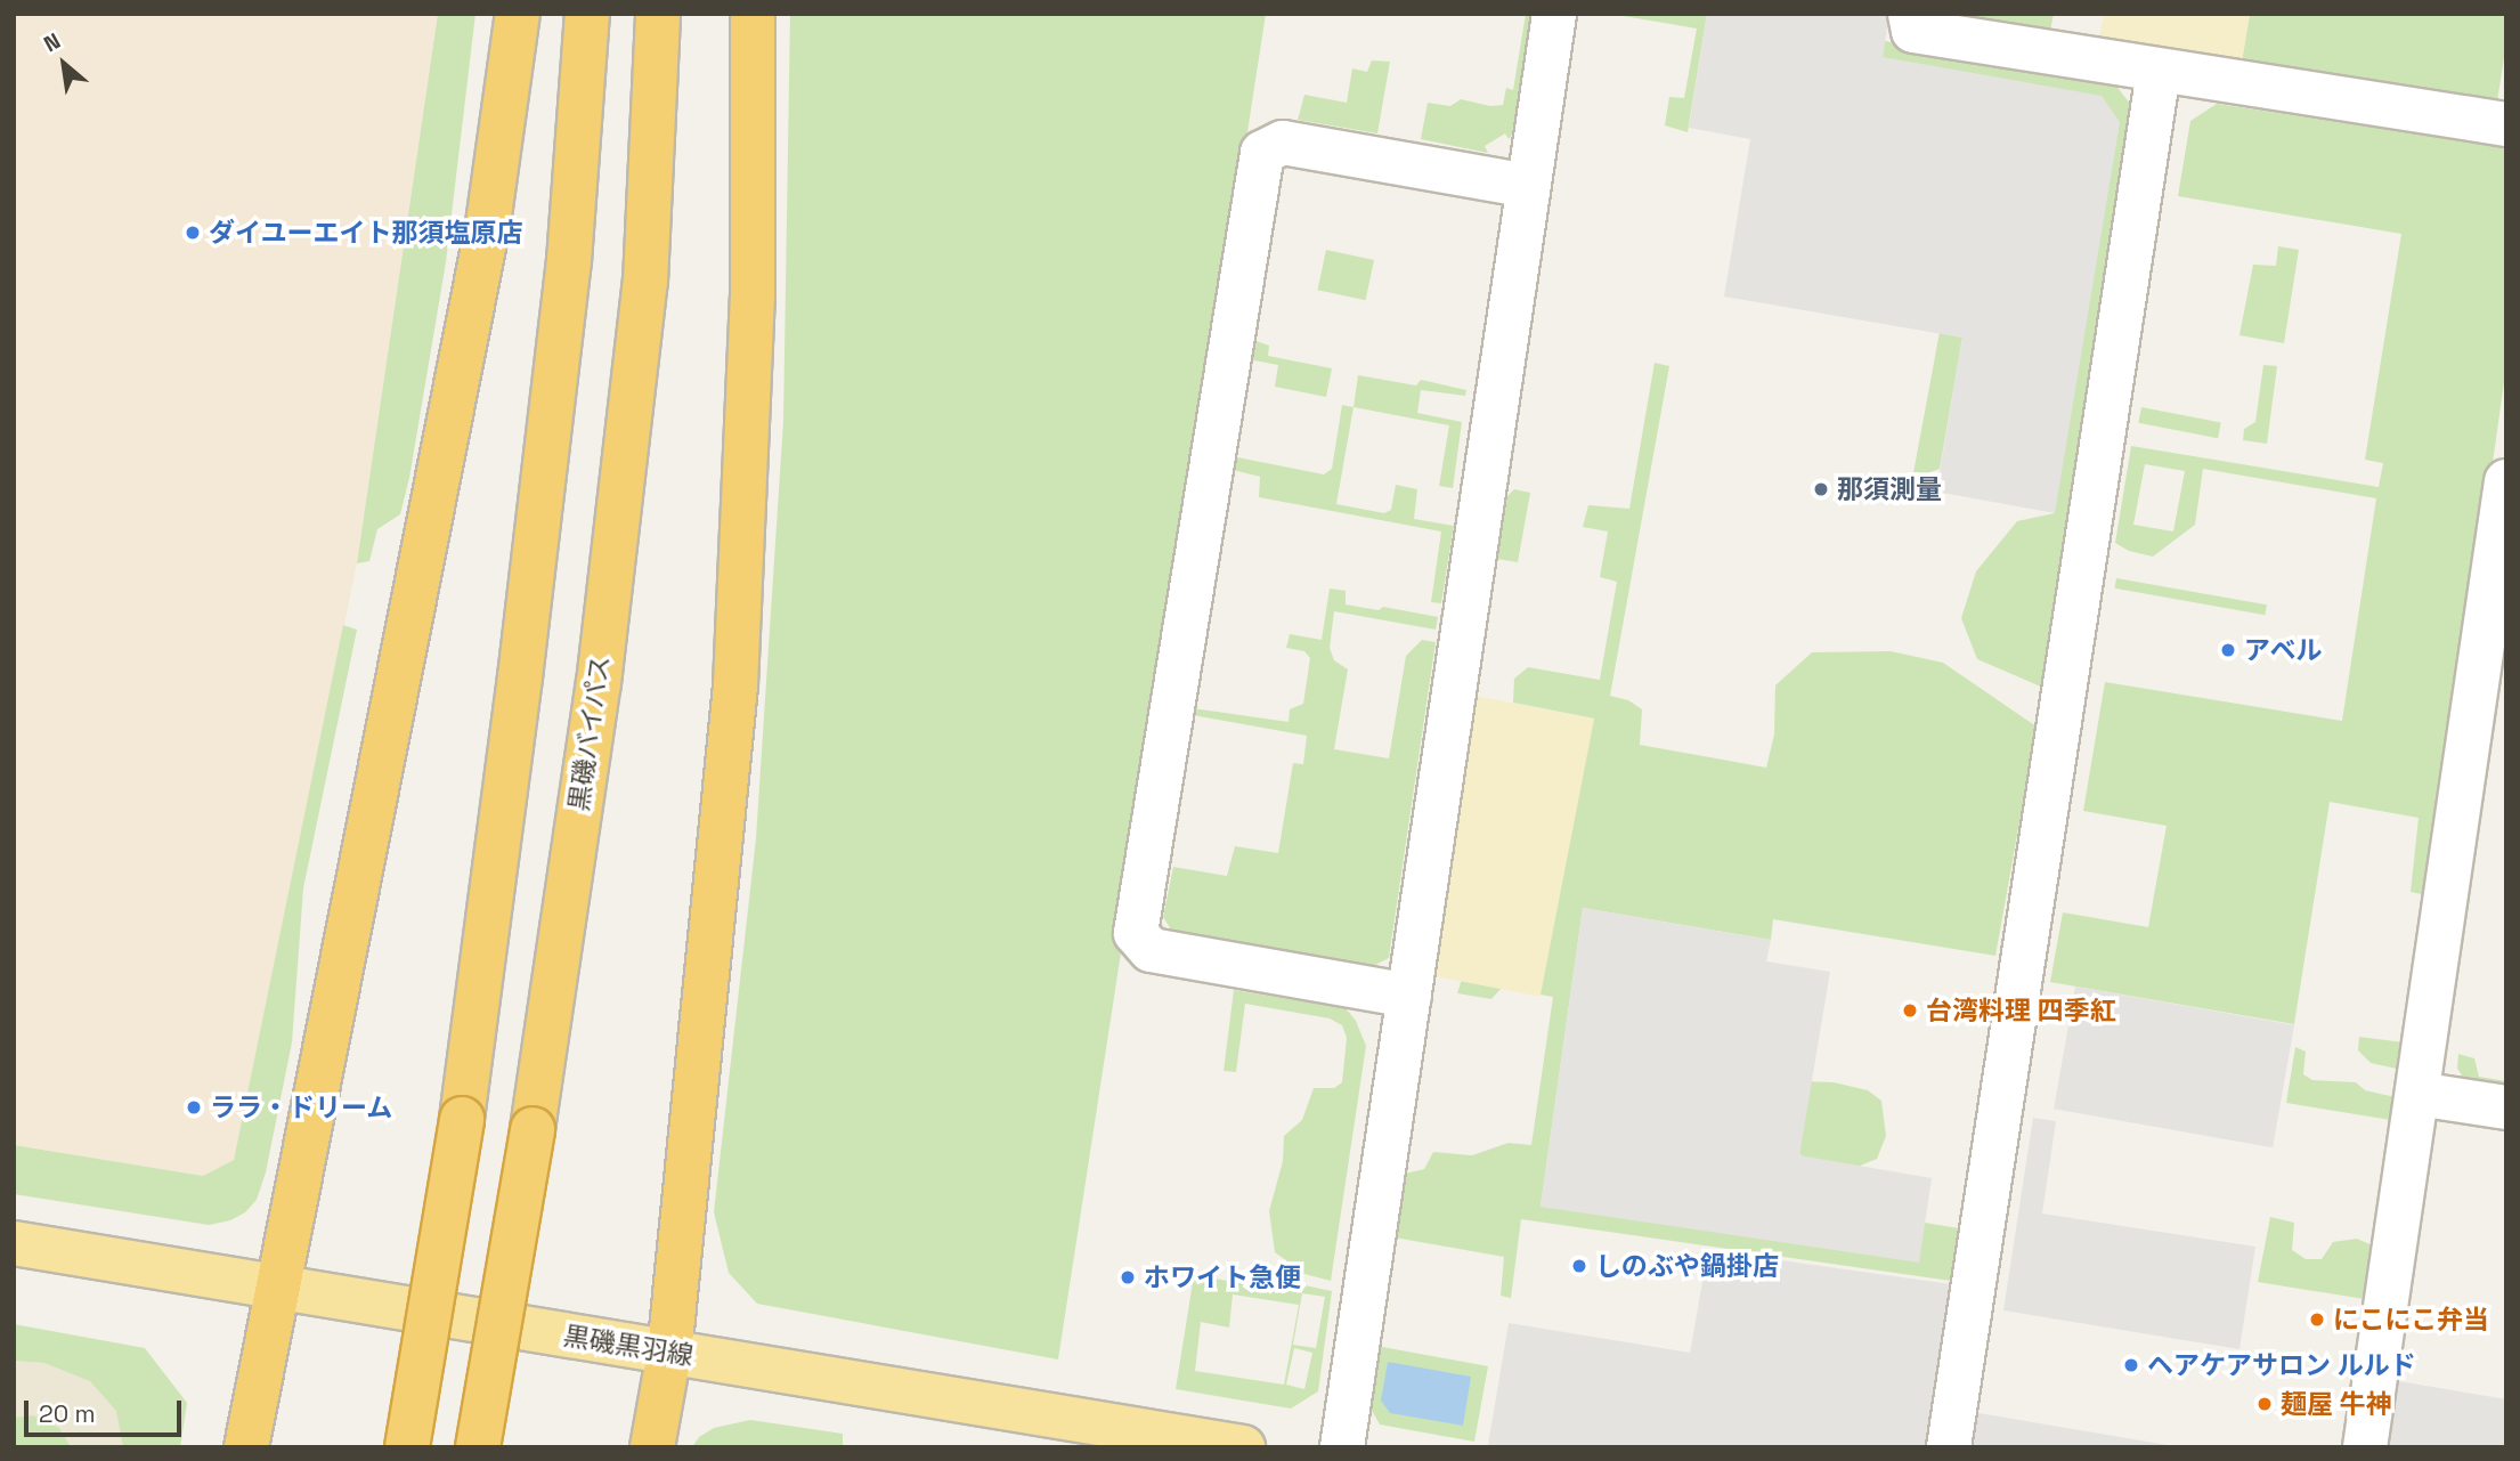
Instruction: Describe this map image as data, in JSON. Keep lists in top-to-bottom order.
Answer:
{
  "streets": {
    "highway": ["黒磯バイパス"],
    "main road": ["黒磯黒羽線"]
  },
  "places": [
    "ダイユーエイト那須塩原店",
    "那須測量",
    "アベル",
    "台湾料理 四季紅",
    "ララ・ドリーム",
    "しのぶや鍋掛店",
    "ホワイト急便",
    "にこにこ弁当",
    "ヘアケアサロン ルルド",
    "麺屋 牛神"
  ],
  "scale_bar": "20 m",
  "north": "top left"
}
